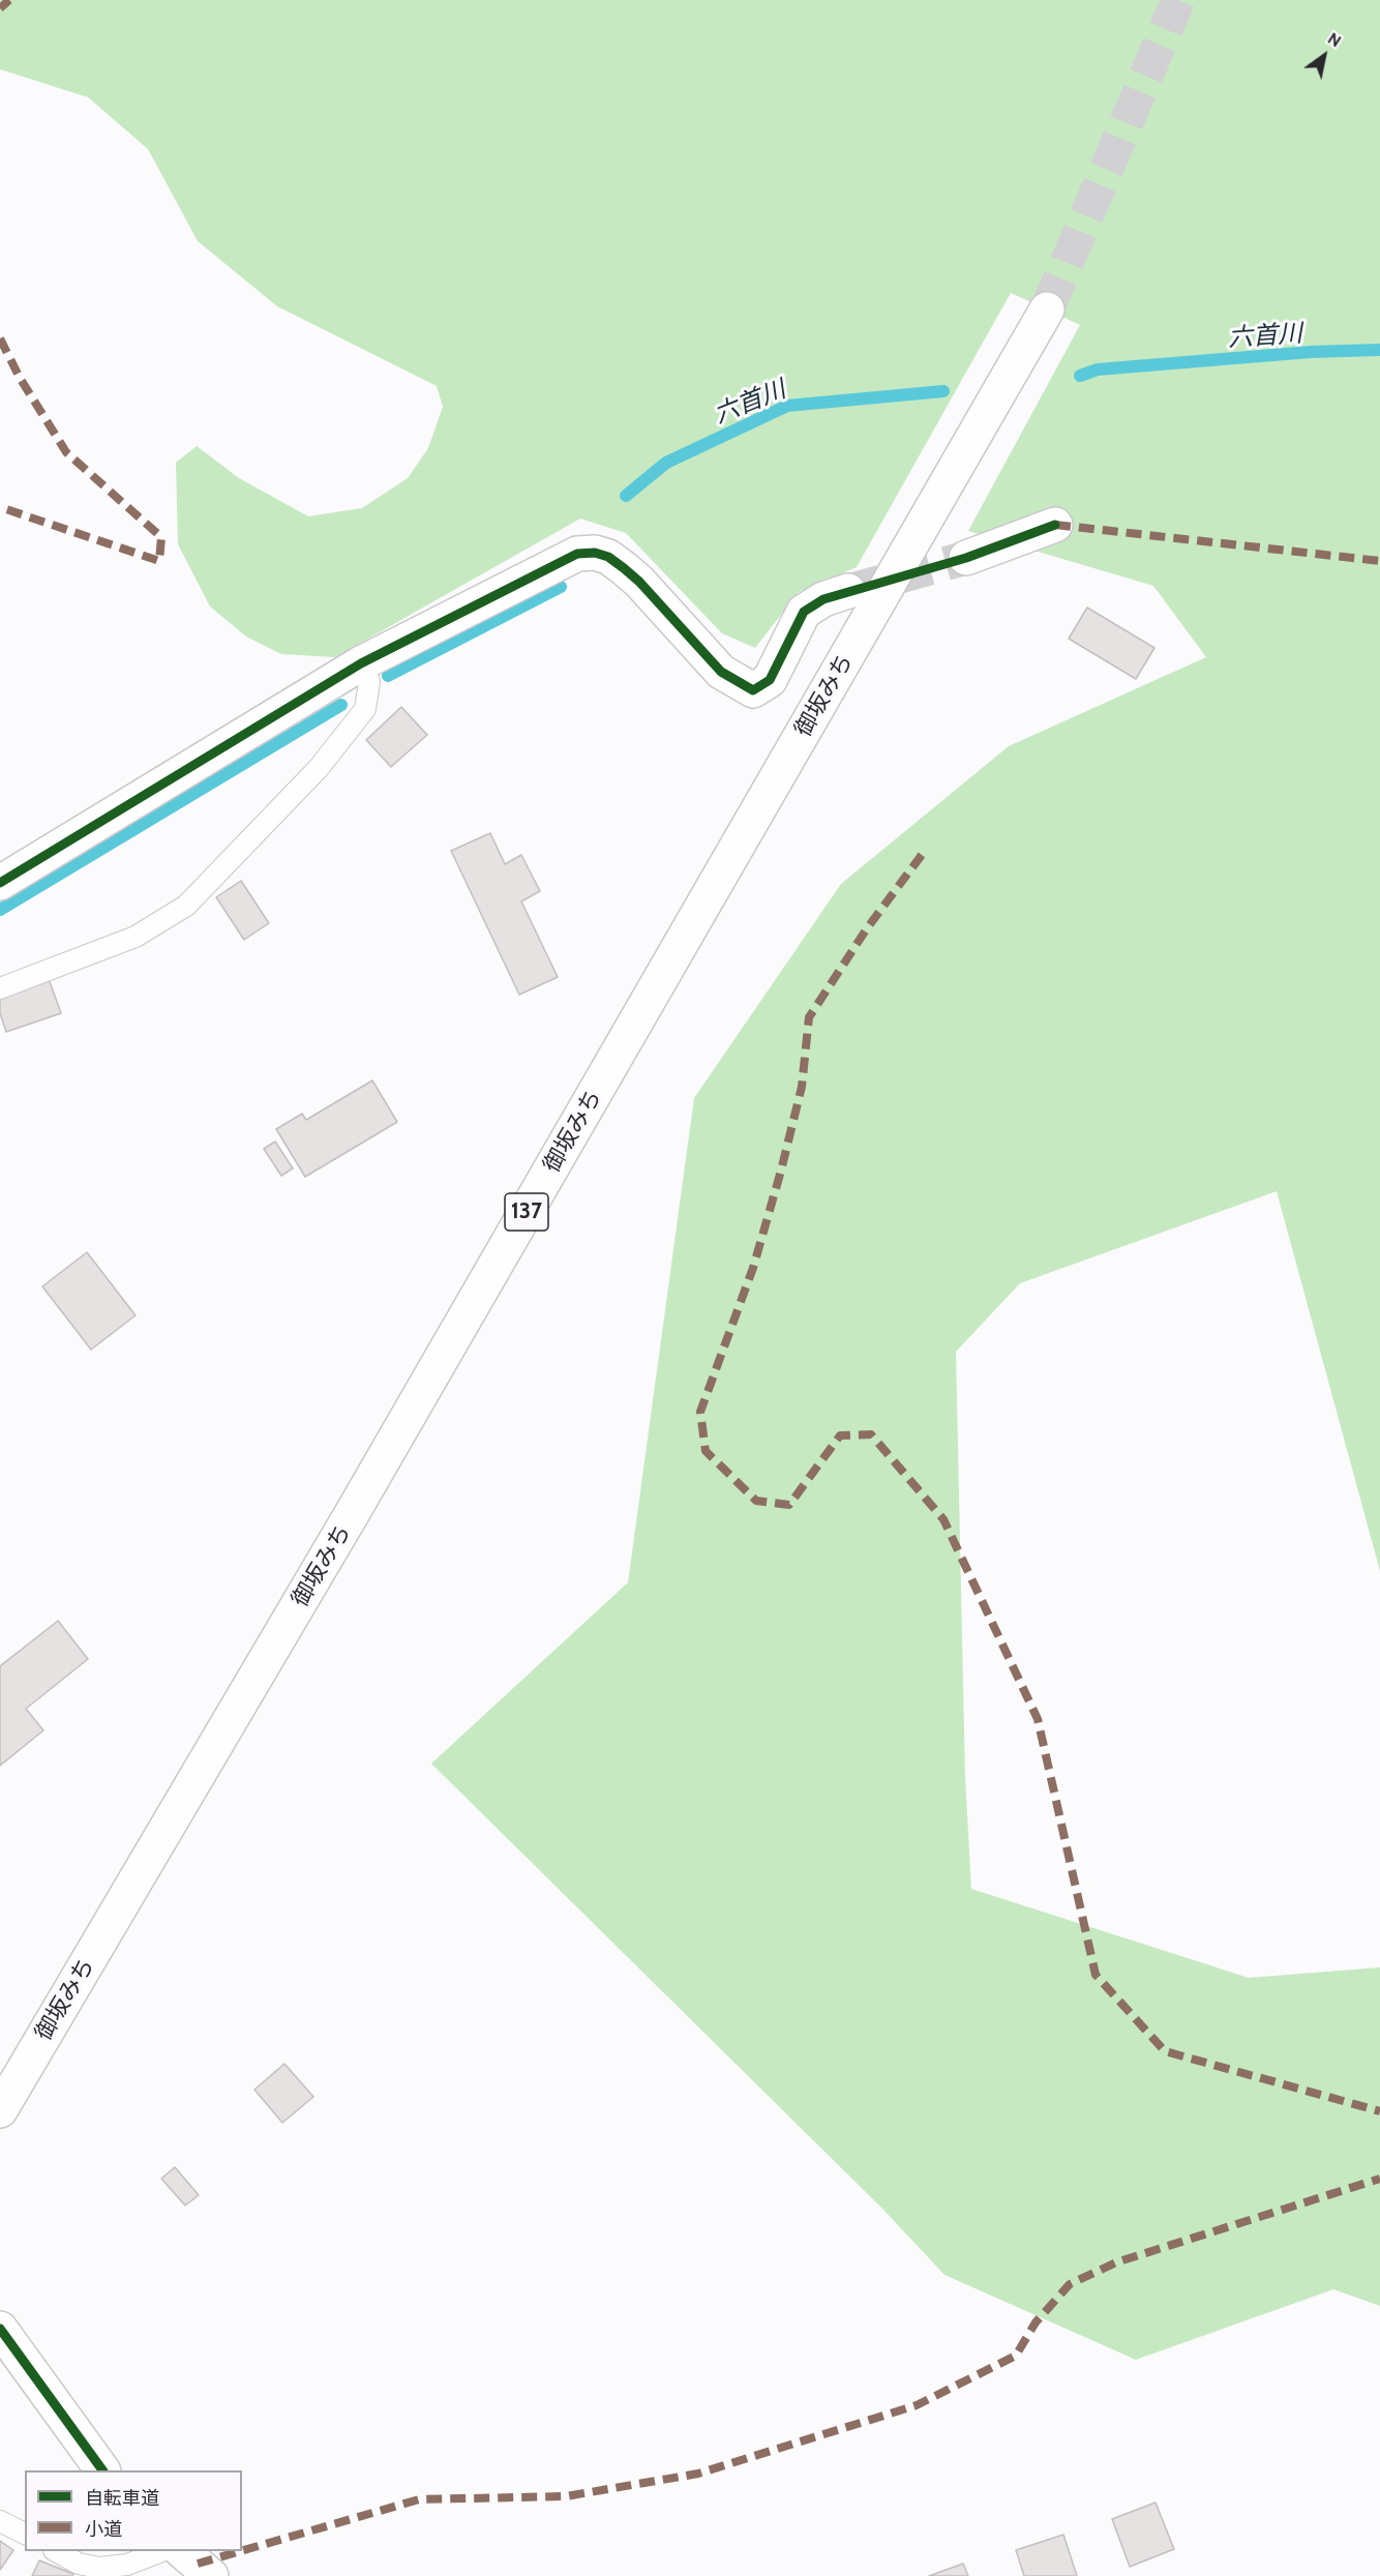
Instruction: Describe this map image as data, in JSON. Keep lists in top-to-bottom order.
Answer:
{
  "streets": {
    "main road": ["御坂みち", "137"]
  },
  "water": ["六首川"],
  "legend": ["自転車道", "小道"],
  "north": "top right"
}
